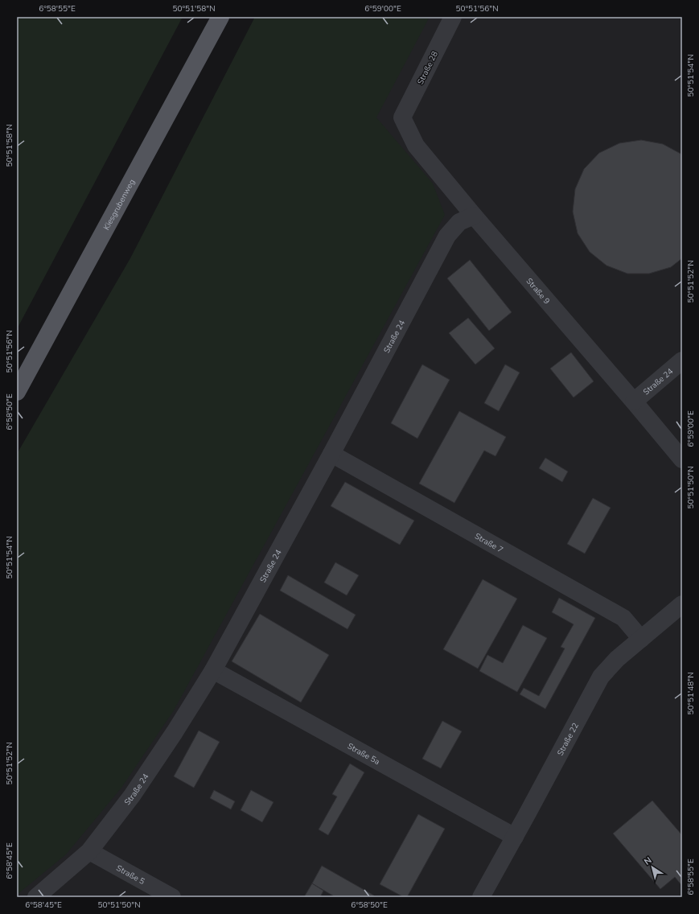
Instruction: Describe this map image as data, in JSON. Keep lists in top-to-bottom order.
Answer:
{
  "streets": {
    "main road": ["Kiesgrubenweg"],
    "lane": [
      "Straße 28",
      "Straße 9",
      "Straße 24",
      "Straße 7",
      "Straße 22",
      "Straße 5a",
      "Straße 5"
    ]
  },
  "crossings": [
    ["Straße 28", "Straße 9"],
    ["Straße 9", "Straße 24"],
    ["Straße 24", "Straße 7"],
    ["Straße 24", "Straße 5a"],
    ["Straße 24", "Straße 5"],
    ["Straße 7", "Straße 22"],
    ["Straße 22", "Straße 5a"]
  ],
  "north": "top left",
  "coordinates": [
    "6°58'55\"E",
    "50°51'58\"N",
    "6°59'00\"E",
    "50°51'56\"N",
    "50°51'54\"N",
    "50°51'52\"N",
    "6°58'50\"E",
    "50°51'50\"N",
    "50°51'48\"N",
    "6°58'45\"E"
  ]
}
